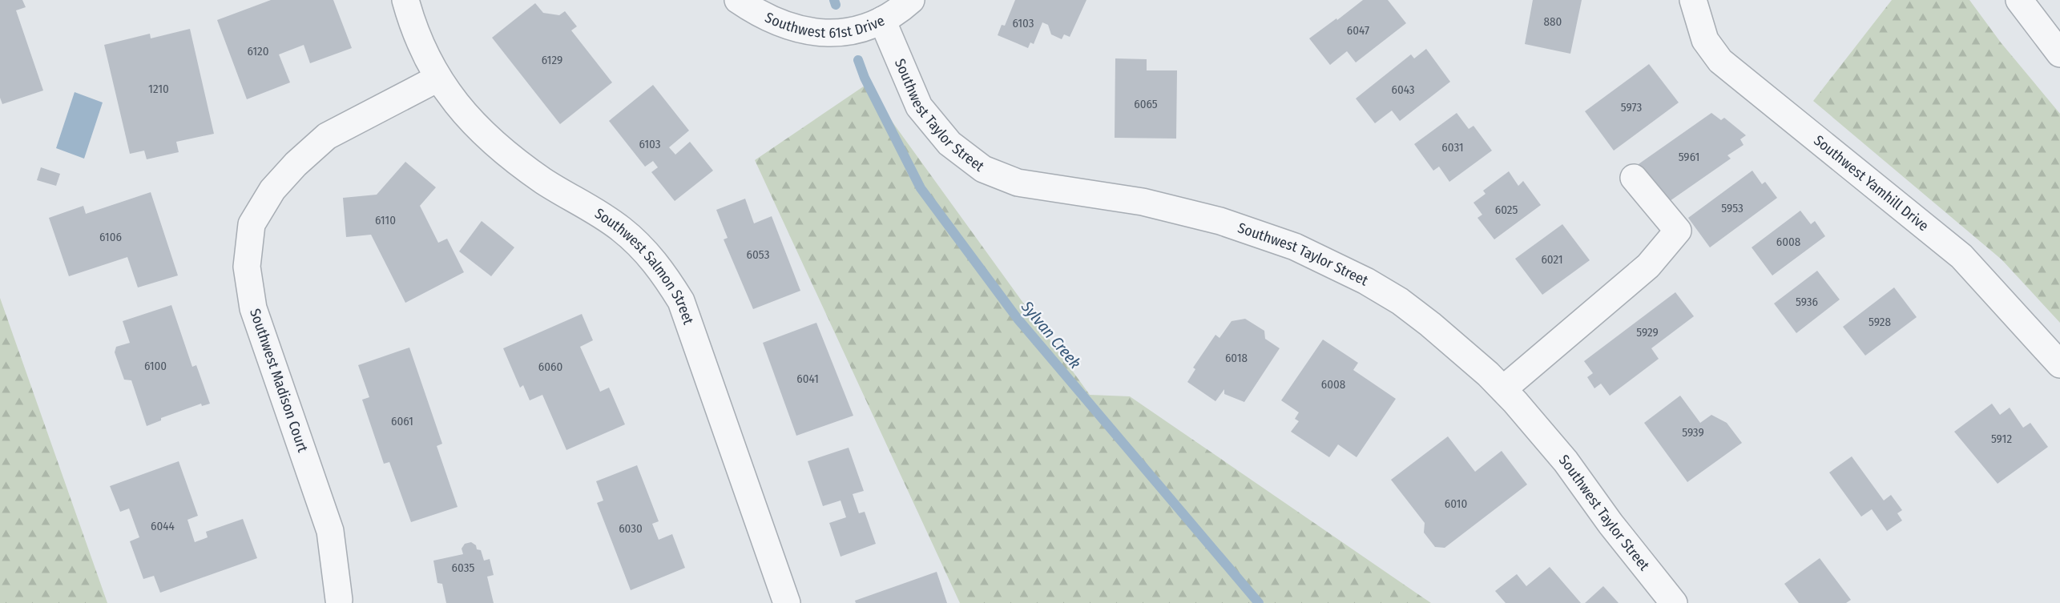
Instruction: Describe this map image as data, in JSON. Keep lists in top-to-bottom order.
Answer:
{
  "streets": {
    "street": [
      "Southwest 61st Drive",
      "Southwest Taylor Street",
      "Southwest Yamhill Drive",
      "Southwest Salmon Street",
      "Southwest Madison Court"
    ]
  },
  "crossings": [
    ["Southwest 61st Drive", "Southwest Taylor Street"],
    ["Southwest Salmon Street", "Southwest Madison Court"]
  ],
  "water": ["Sylvan Creek"],
  "house_numbers": [
    "880",
    "6103",
    "6047",
    "6120",
    "6129",
    "1210",
    "6043",
    "6065",
    "5973",
    "6103",
    "6031",
    "5961",
    "5953",
    "6025",
    "6110",
    "6106",
    "6008",
    "6053",
    "6021",
    "5936",
    "5928",
    "5929",
    "6018",
    "6100",
    "6060",
    "6041",
    "6008",
    "6061",
    "5939",
    "5912",
    "6010",
    "6044",
    "6030",
    "6035"
  ]
}
